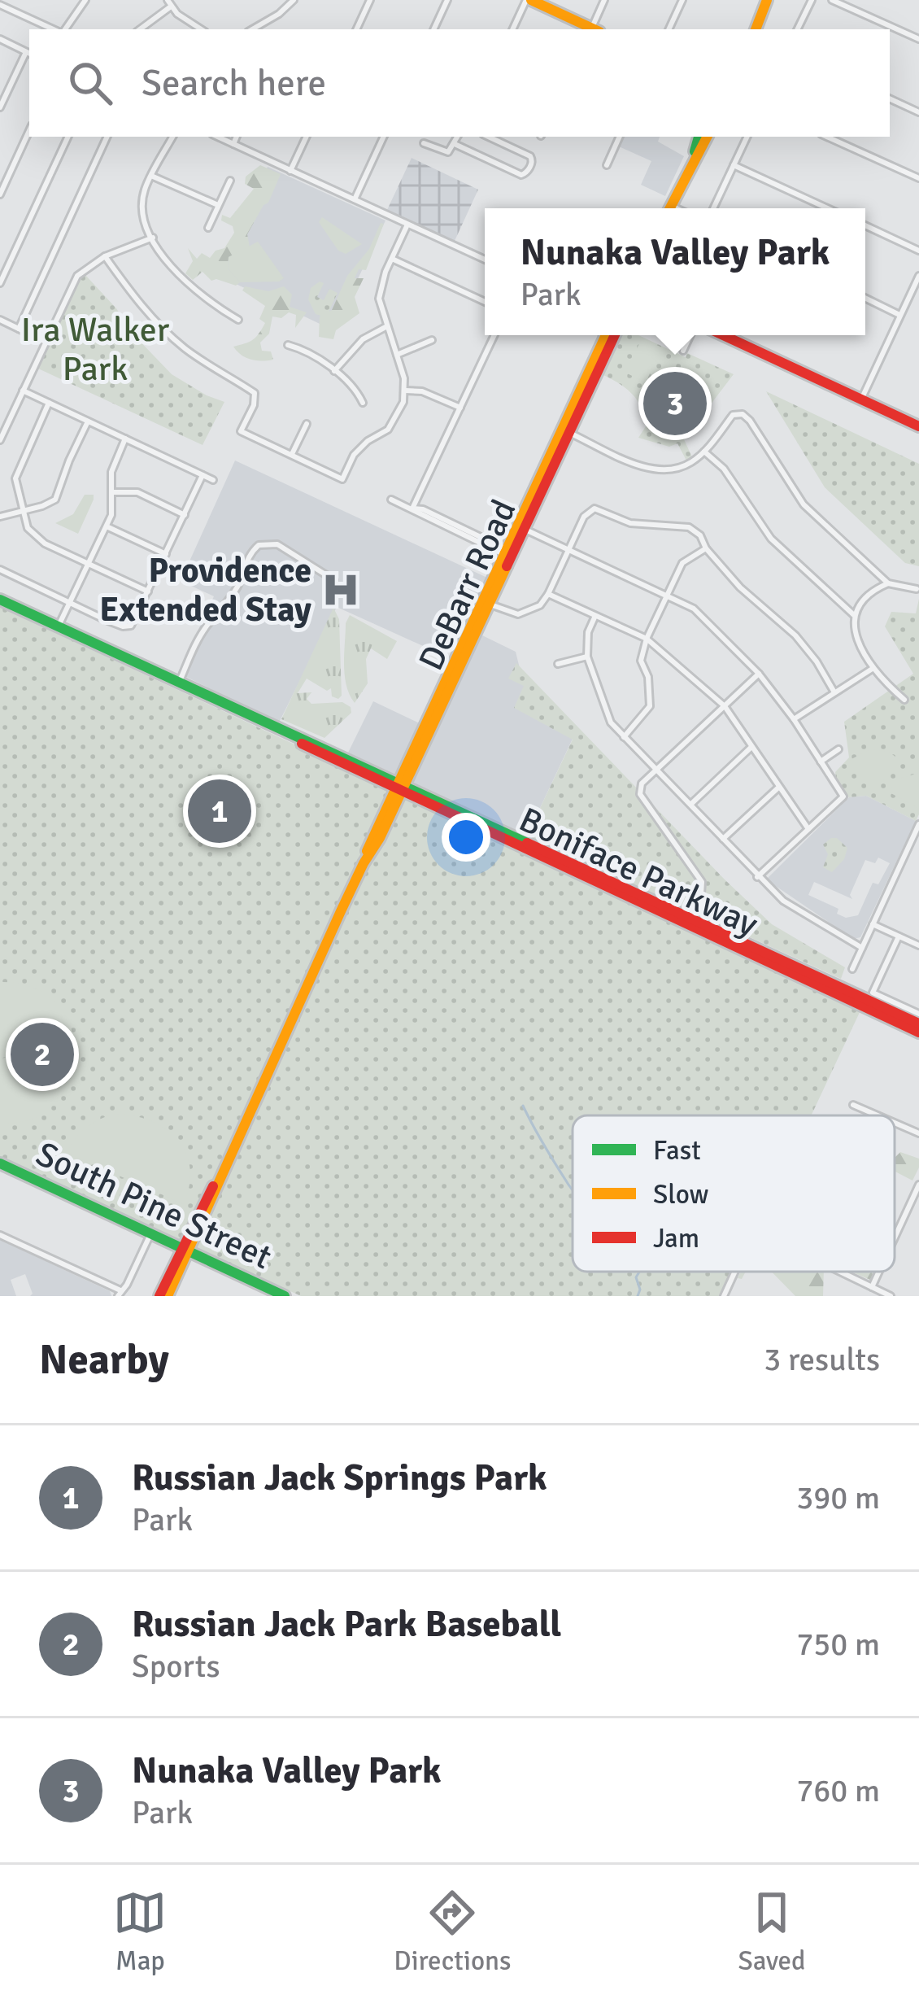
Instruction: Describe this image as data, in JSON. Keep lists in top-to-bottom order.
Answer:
{
  "streets": {
    "main road": ["DeBarr Road", "Boniface Parkway", "South Pine Street"]
  },
  "crossings": [
    ["DeBarr Road", "Boniface Parkway"],
    ["DeBarr Road", "South Pine Street"]
  ],
  "parks": ["Ira Walker Park"],
  "places": {
    "hospital": ["Providence Extended Stay"]
  },
  "legend": ["Fast", "Slow", "Jam"],
  "page": {
    "search": "Search here",
    "popup": ["Nunaka Valley Park", "Park"],
    "pins": ["3", "1", "2"],
    "heading": ["Nearby", "3 results"],
    "list": [
      {
        "mark": "1",
        "name": "Russian Jack Springs Park",
        "note": "Park",
        "value": "390 m"
      },
      {
        "mark": "2",
        "name": "Russian Jack Park Baseball",
        "note": "Sports",
        "value": "750 m"
      },
      {
        "mark": "3",
        "name": "Nunaka Valley Park",
        "note": "Park",
        "value": "760 m"
      }
    ],
    "nav": ["Map", "Directions", "Saved"]
  }
}
